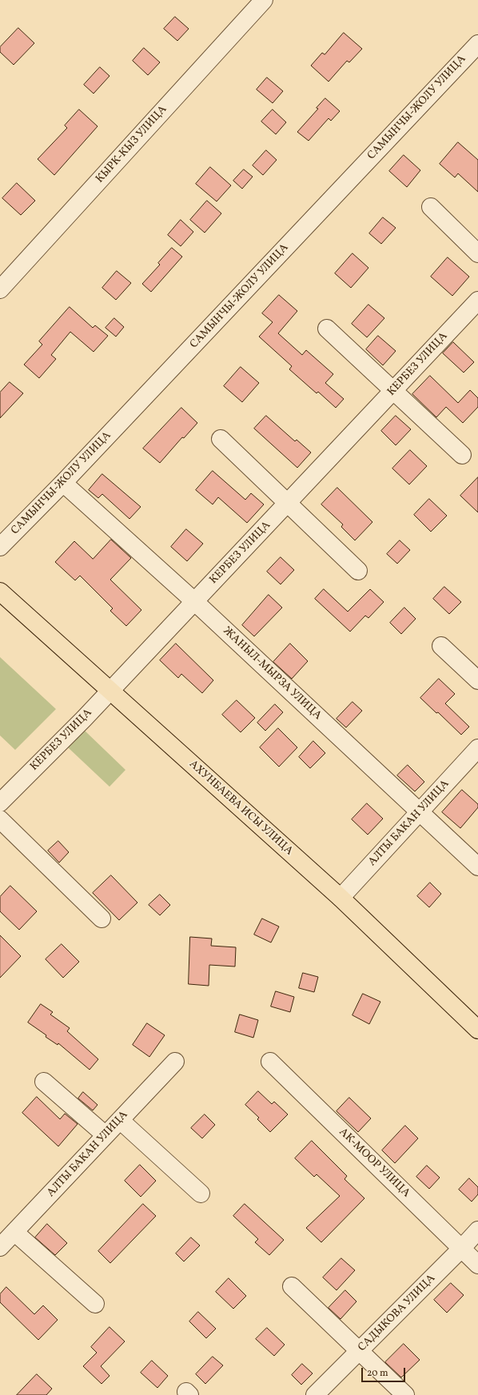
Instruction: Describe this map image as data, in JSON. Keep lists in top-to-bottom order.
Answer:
{
  "streets": {
    "main road": ["АХУНБАЕВА ИСЫ УЛИЦА"],
    "street": [
      "САМЫНЧЫ-ЖОЛУ УЛИЦА",
      "КЫРК-КЫЗ УЛИЦА",
      "КЕРБЕЗ УЛИЦА",
      "ЖАНЫЛ-МЫРЗА УЛИЦА",
      "АЛТЫ БАКАН УЛИЦА",
      "АК-МООР УЛИЦА",
      "САДЫКОВА УЛИЦА"
    ]
  },
  "crossings": [
    ["САМЫНЧЫ-ЖОЛУ УЛИЦА", "ЖАНЫЛ-МЫРЗА УЛИЦА"],
    ["КЕРБЕЗ УЛИЦА", "ЖАНЫЛ-МЫРЗА УЛИЦА"],
    ["КЕРБЕЗ УЛИЦА", "АХУНБАЕВА ИСЫ УЛИЦА"],
    ["ЖАНЫЛ-МЫРЗА УЛИЦА", "АЛТЫ БАКАН УЛИЦА"],
    ["АХУНБАЕВА ИСЫ УЛИЦА", "АЛТЫ БАКАН УЛИЦА"],
    ["АК-МООР УЛИЦА", "САДЫКОВА УЛИЦА"]
  ],
  "scale_bar": "20 m"
}
